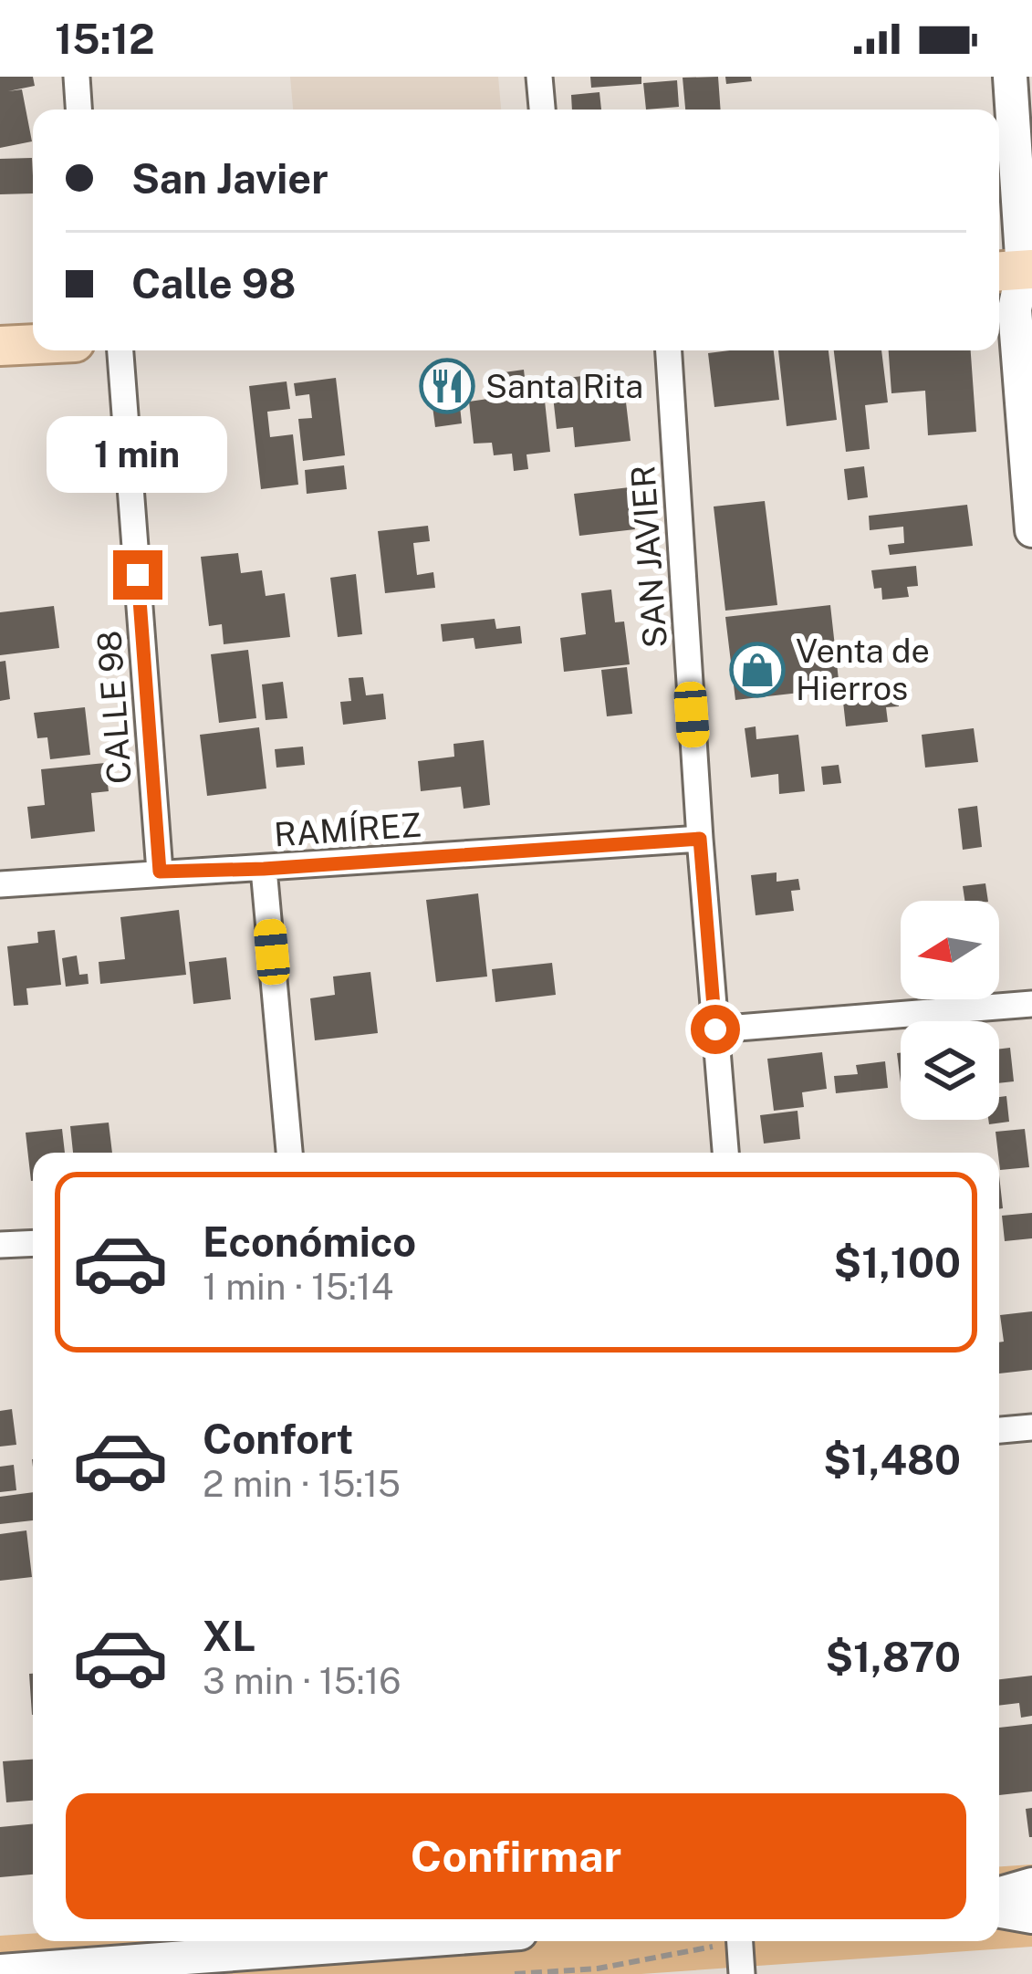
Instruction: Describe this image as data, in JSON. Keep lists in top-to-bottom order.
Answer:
{
  "streets": {
    "street": ["SAN JAVIER", "CALLE 98", "RAMÍREZ"]
  },
  "crossings": [
    ["SAN JAVIER", "RAMÍREZ"],
    ["CALLE 98", "RAMÍREZ"]
  ],
  "places": {
    "restaurant": ["Santa Rita"],
    "shop": ["Venta de Hierros"]
  },
  "north": "left",
  "page": {
    "status": "15:12",
    "banner": ["San Javier", "Calle 98"],
    "bubble": "1 min",
    "list": [
      {
        "name": "Económico",
        "note": "1 min · 15:14",
        "value": "$1,100"
      },
      {
        "name": "Confort",
        "note": "2 min · 15:15",
        "value": "$1,480"
      },
      {
        "name": "XL",
        "note": "3 min · 15:16",
        "value": "$1,870"
      }
    ],
    "buttons": "Confirmar"
  }
}
